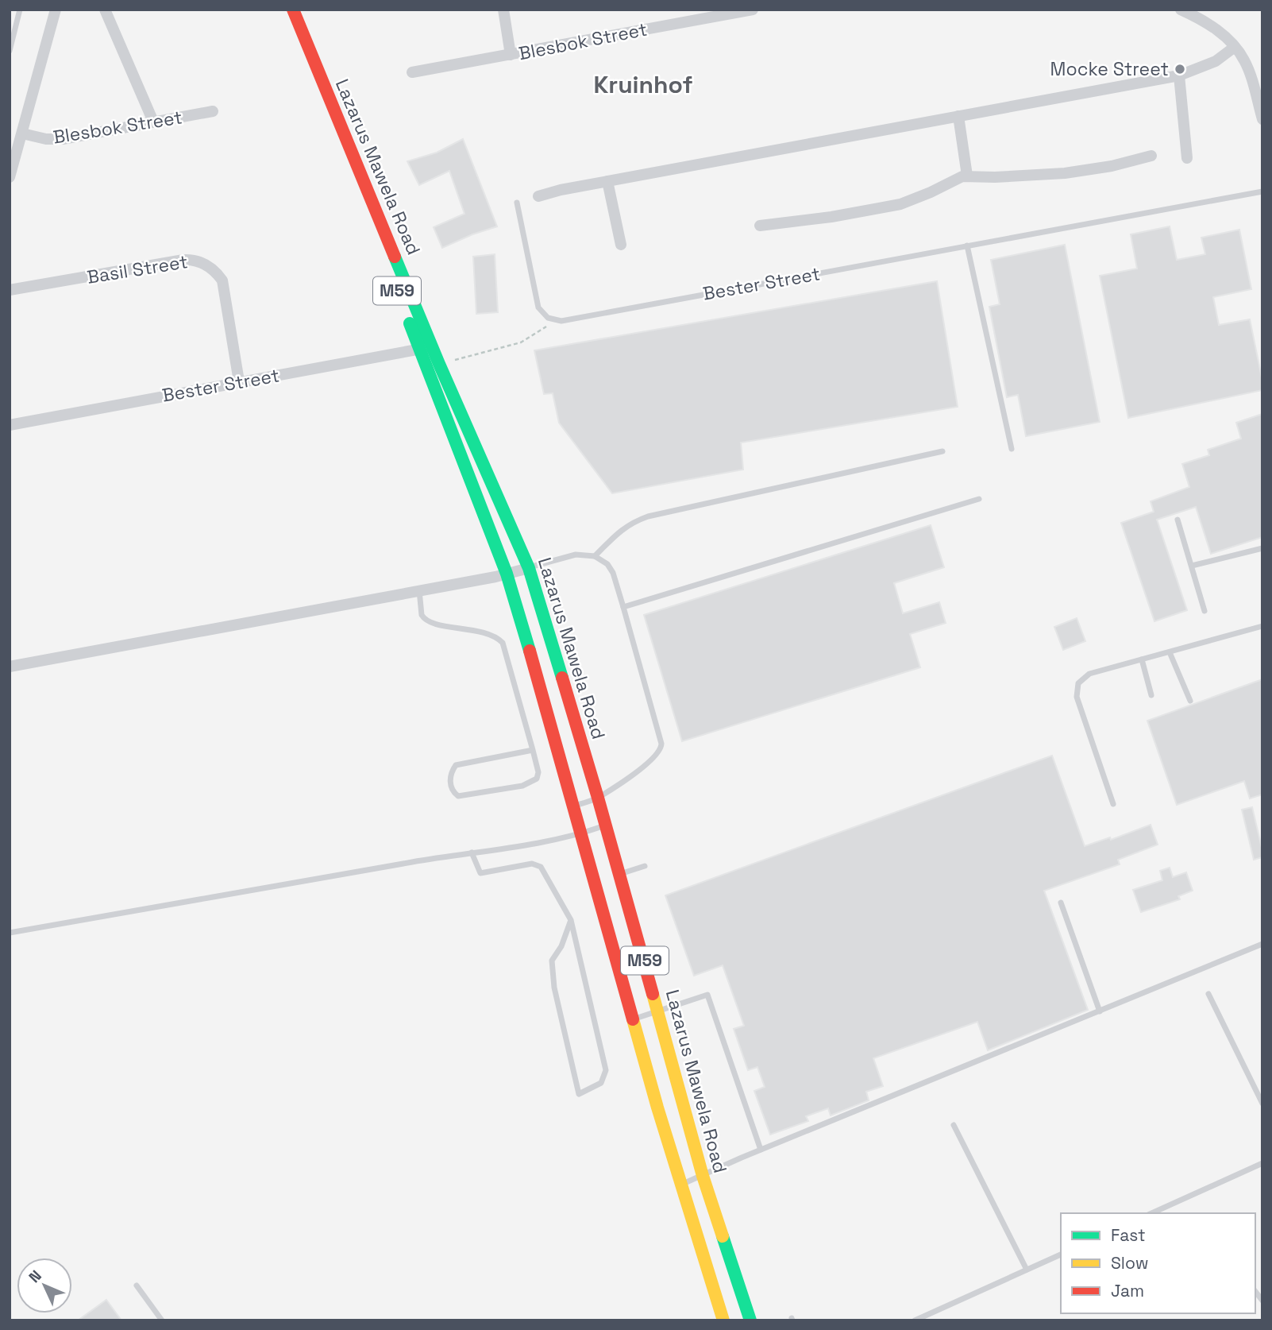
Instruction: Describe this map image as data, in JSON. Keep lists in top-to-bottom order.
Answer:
{
  "streets": {
    "main road": ["Lazarus Mawela Road", "M59"],
    "street": ["Blesbok Street", "Basil Street", "Bester Street"]
  },
  "crossings": [
    ["Lazarus Mawela Road", "Bester Street"],
    ["Basil Street", "Bester Street"]
  ],
  "districts": ["Kruinhof"],
  "places": ["Mocke Street"],
  "legend": ["Fast", "Slow", "Jam"],
  "north": "top left"
}
